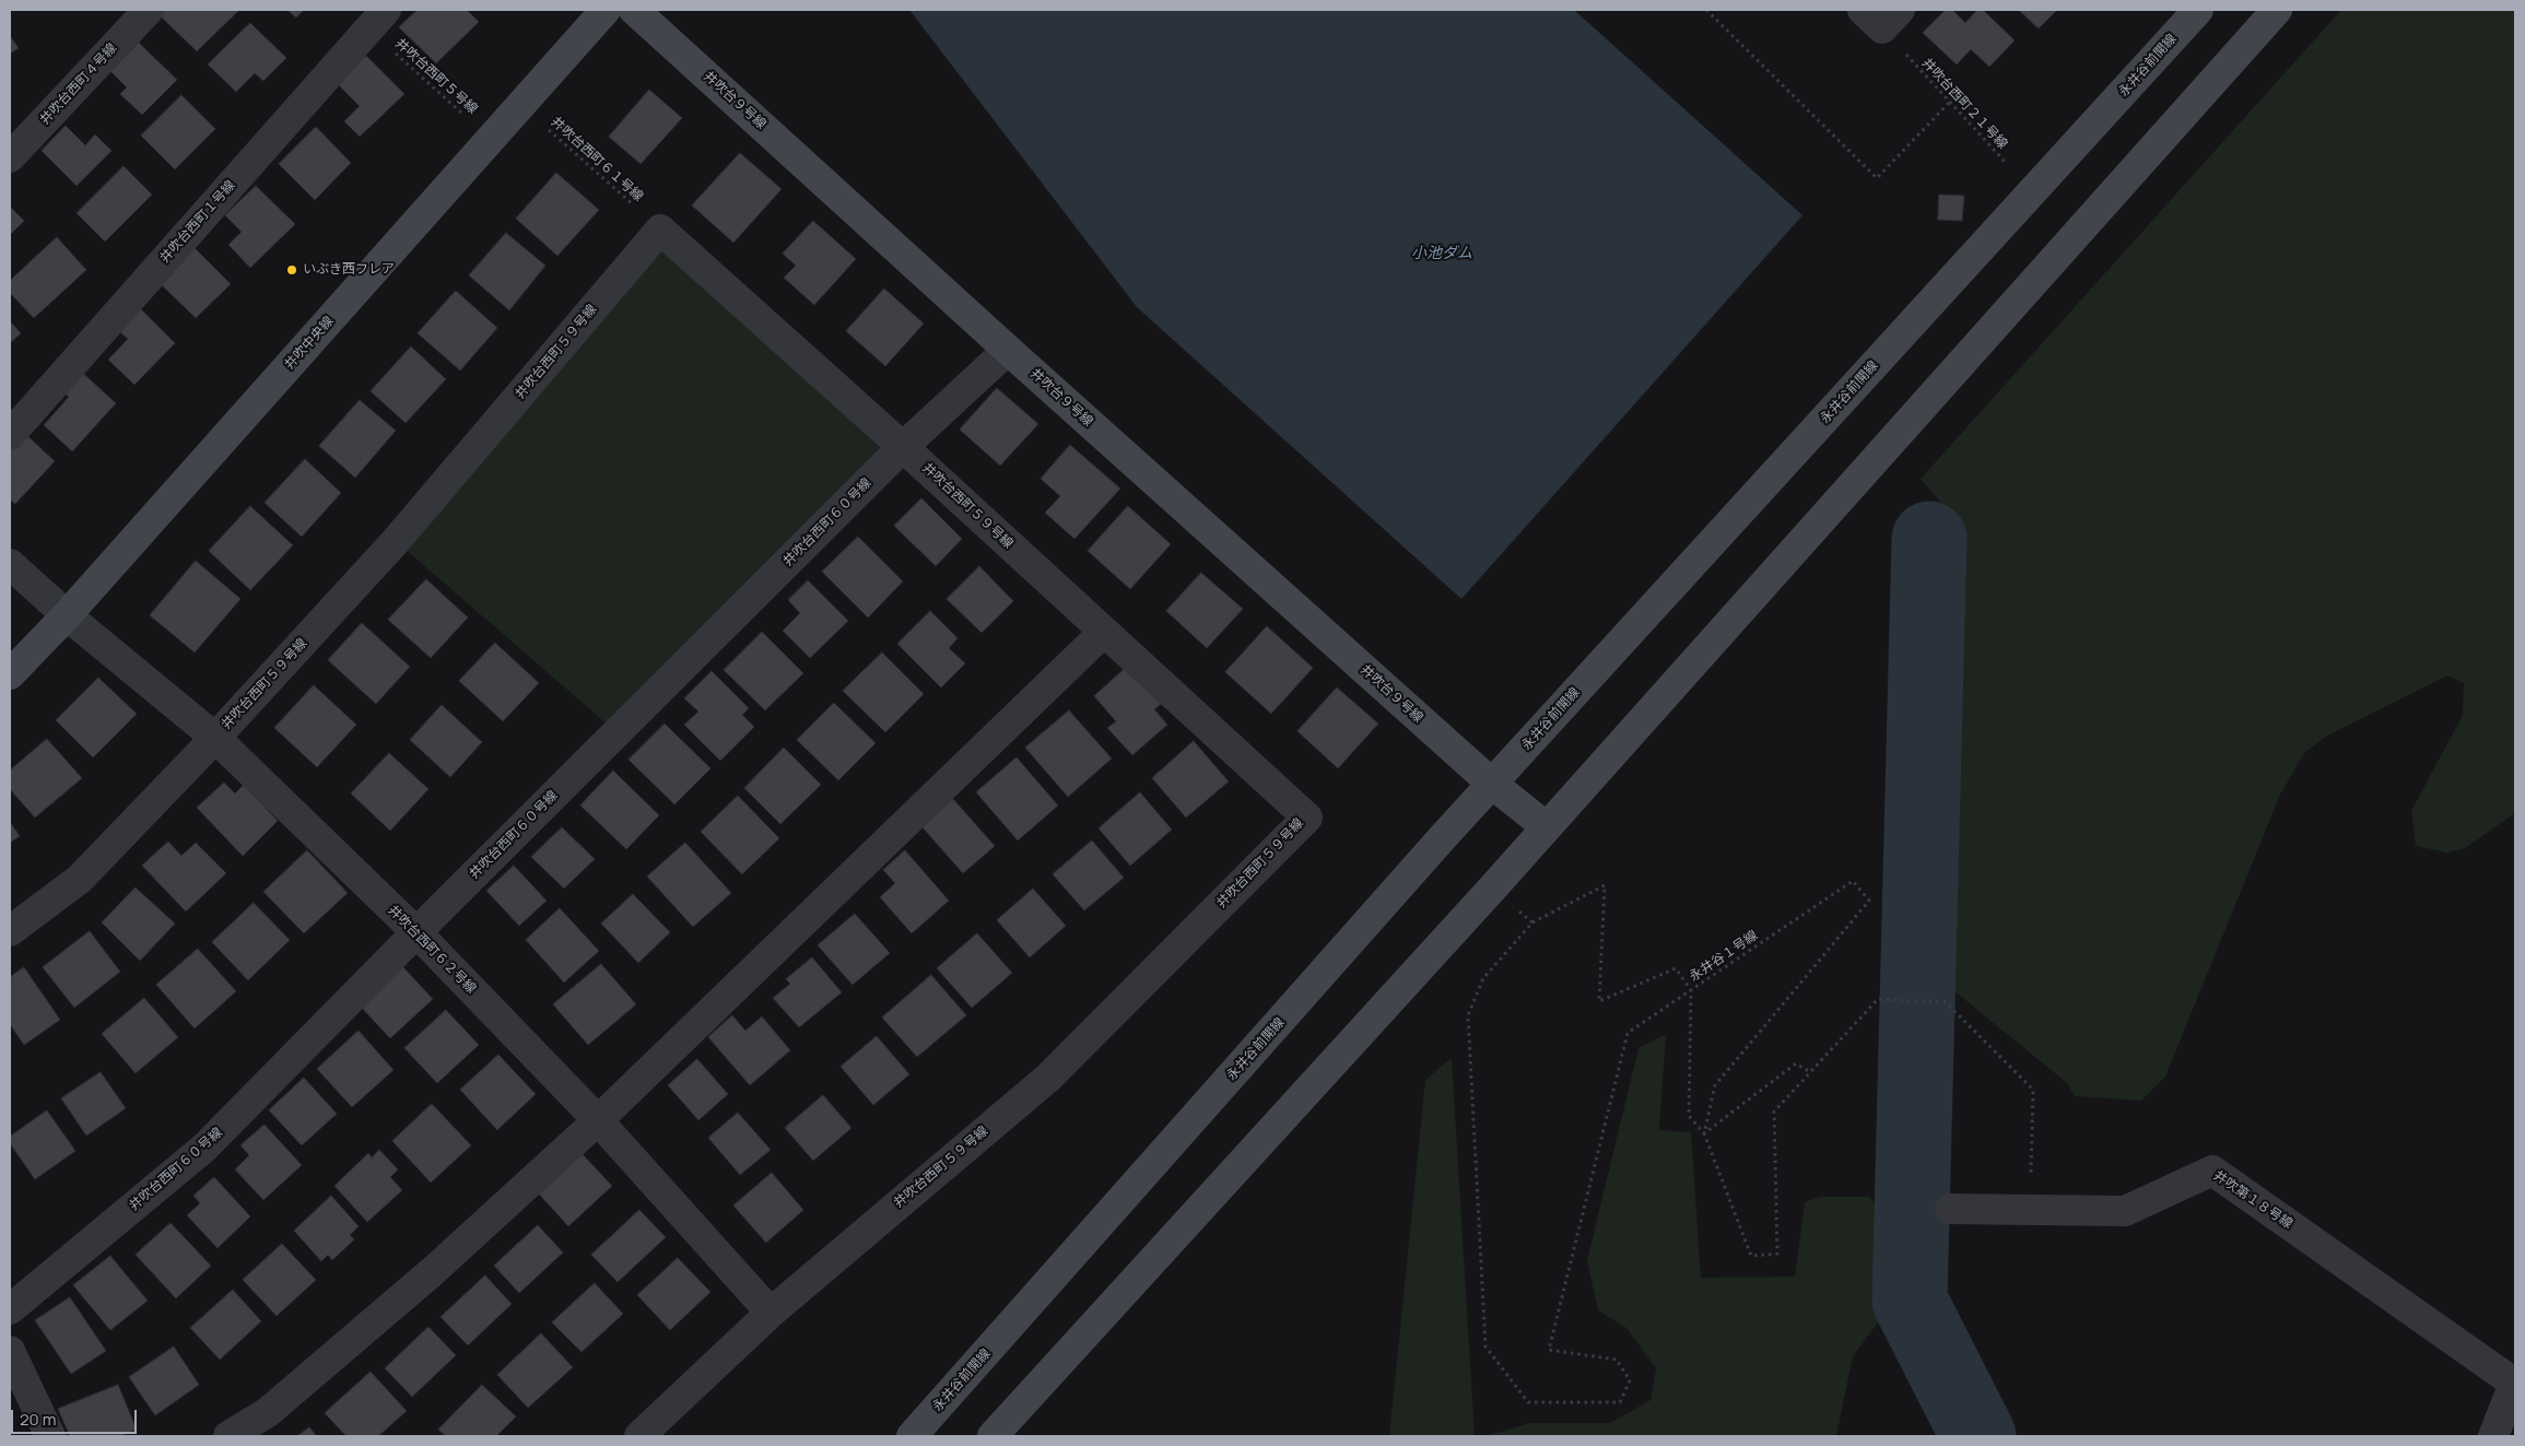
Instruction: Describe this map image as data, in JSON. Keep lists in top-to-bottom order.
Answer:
{
  "streets": {
    "street": [
      "永井谷前開線",
      "井吹台西町４号線",
      "井吹台９号線",
      "井吹台西町１号線",
      "井吹中央線",
      "井吹台西町５９号線",
      "井吹台西町６０号線",
      "井吹台西町６２号線",
      "井吹第１８号線"
    ],
    "path": [
      "井吹台西町５号線",
      "井吹台西町２１号線",
      "井吹台西町６１号線",
      "永井谷１号線"
    ]
  },
  "crossings": [
    ["永井谷前開線", "井吹台９号線"],
    ["永井谷前開線", "井吹台西町２１号線"],
    ["井吹台西町５号線", "井吹台西町１号線"],
    ["井吹台西町５号線", "井吹中央線"],
    ["井吹台９号線", "井吹台西町６０号線"],
    ["井吹台西町６１号線", "井吹中央線"],
    ["井吹台西町６１号線", "井吹台西町５９号線"],
    ["井吹中央線", "井吹台西町６２号線"],
    ["井吹台西町５９号線", "井吹台西町６０号線"],
    ["井吹台西町５９号線", "井吹台西町６２号線"],
    ["井吹台西町６０号線", "井吹台西町６２号線"]
  ],
  "water": ["小池ダム"],
  "places": ["いぶき西フレア"],
  "scale_bar": "20 m"
}
